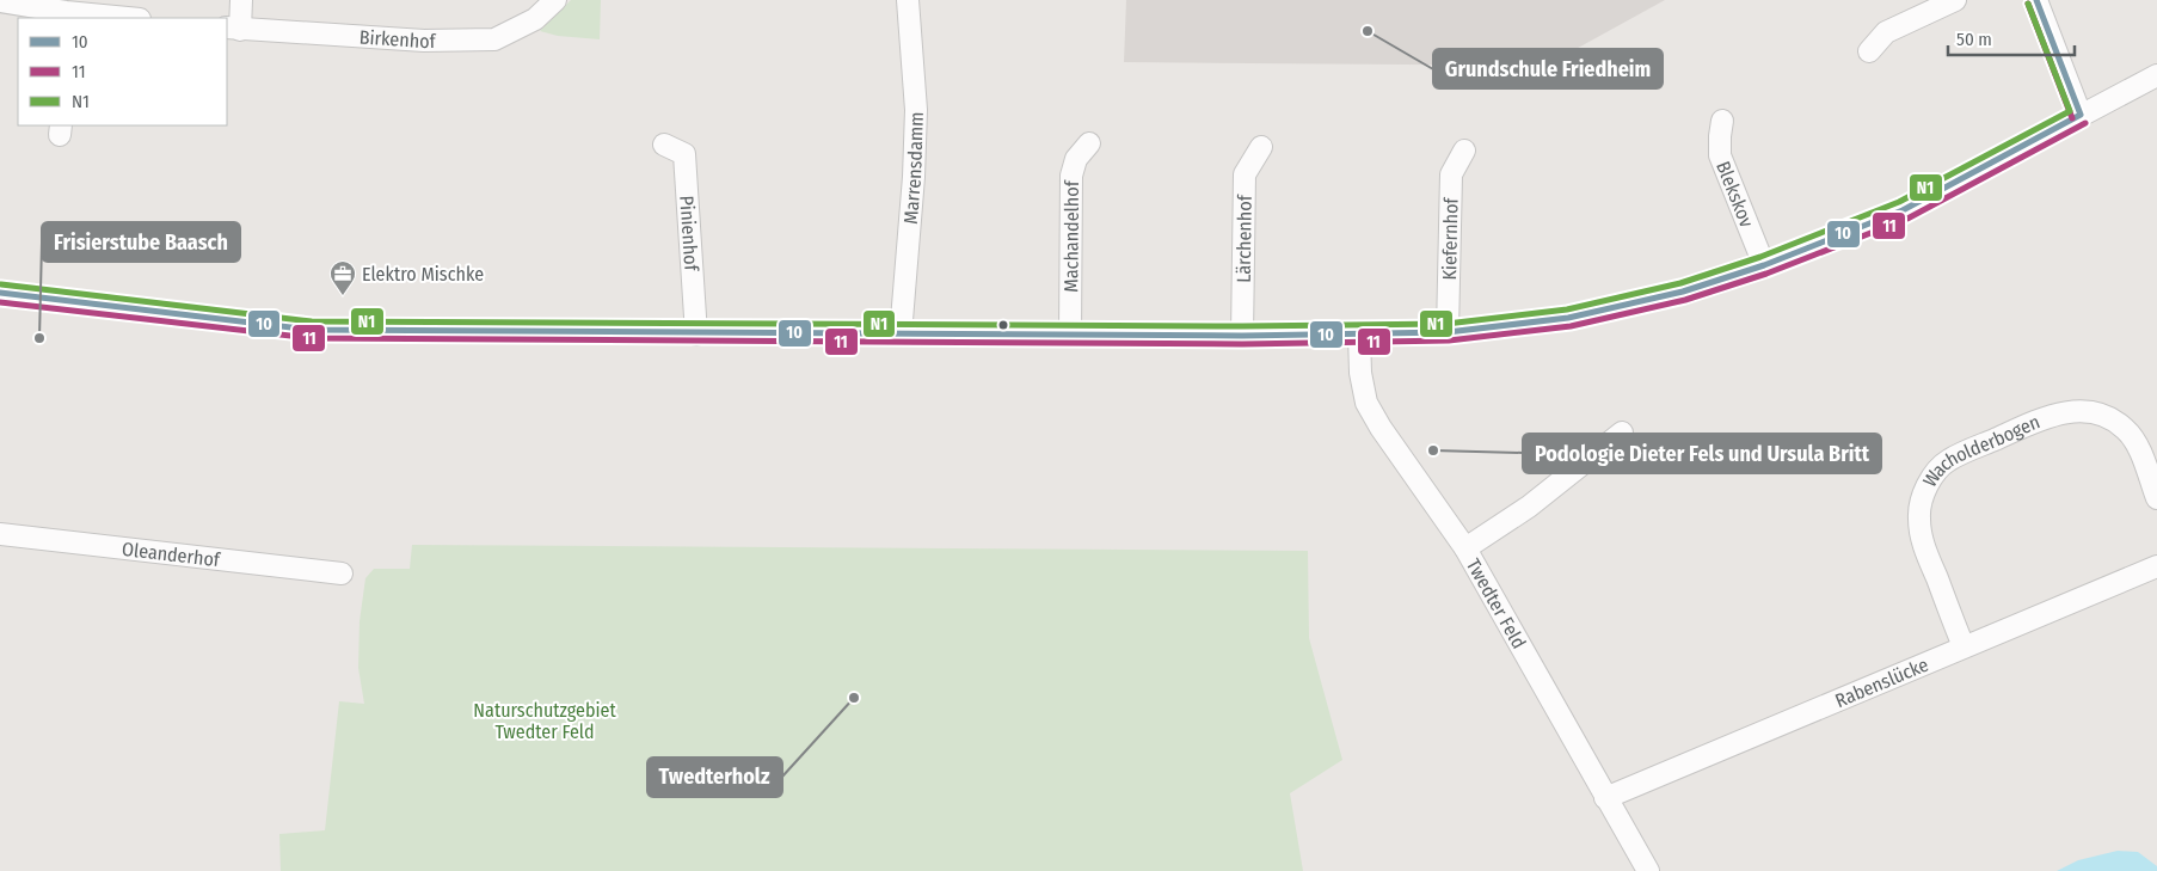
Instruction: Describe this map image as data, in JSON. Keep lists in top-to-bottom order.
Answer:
{
  "streets": {
    "street": [
      "Birkenhof",
      "Marrensdamm",
      "Blekskov",
      "Pinienhof",
      "Machandelhof",
      "Lärchenhof",
      "Kiefernhof",
      "Wacholderbogen",
      "Oleanderhof",
      "Twedter Feld",
      "Rabenslücke"
    ]
  },
  "crossings": [
    ["Wacholderbogen", "Rabenslücke"],
    ["Twedter Feld", "Rabenslücke"]
  ],
  "parks": ["Naturschutzgebiet Twedter Feld"],
  "places": {
    "other": [
      "Grundschule Friedheim",
      "Frisierstube Baasch",
      "Podologie Dieter Fels und Ursula Britt",
      "Twedterholz"
    ],
    "office": ["Elektro Mischke"]
  },
  "lines": ["transit line 10", "transit line 11", "transit line N1"],
  "legend": ["10", "11", "N1"],
  "scale_bar": "50 m"
}
